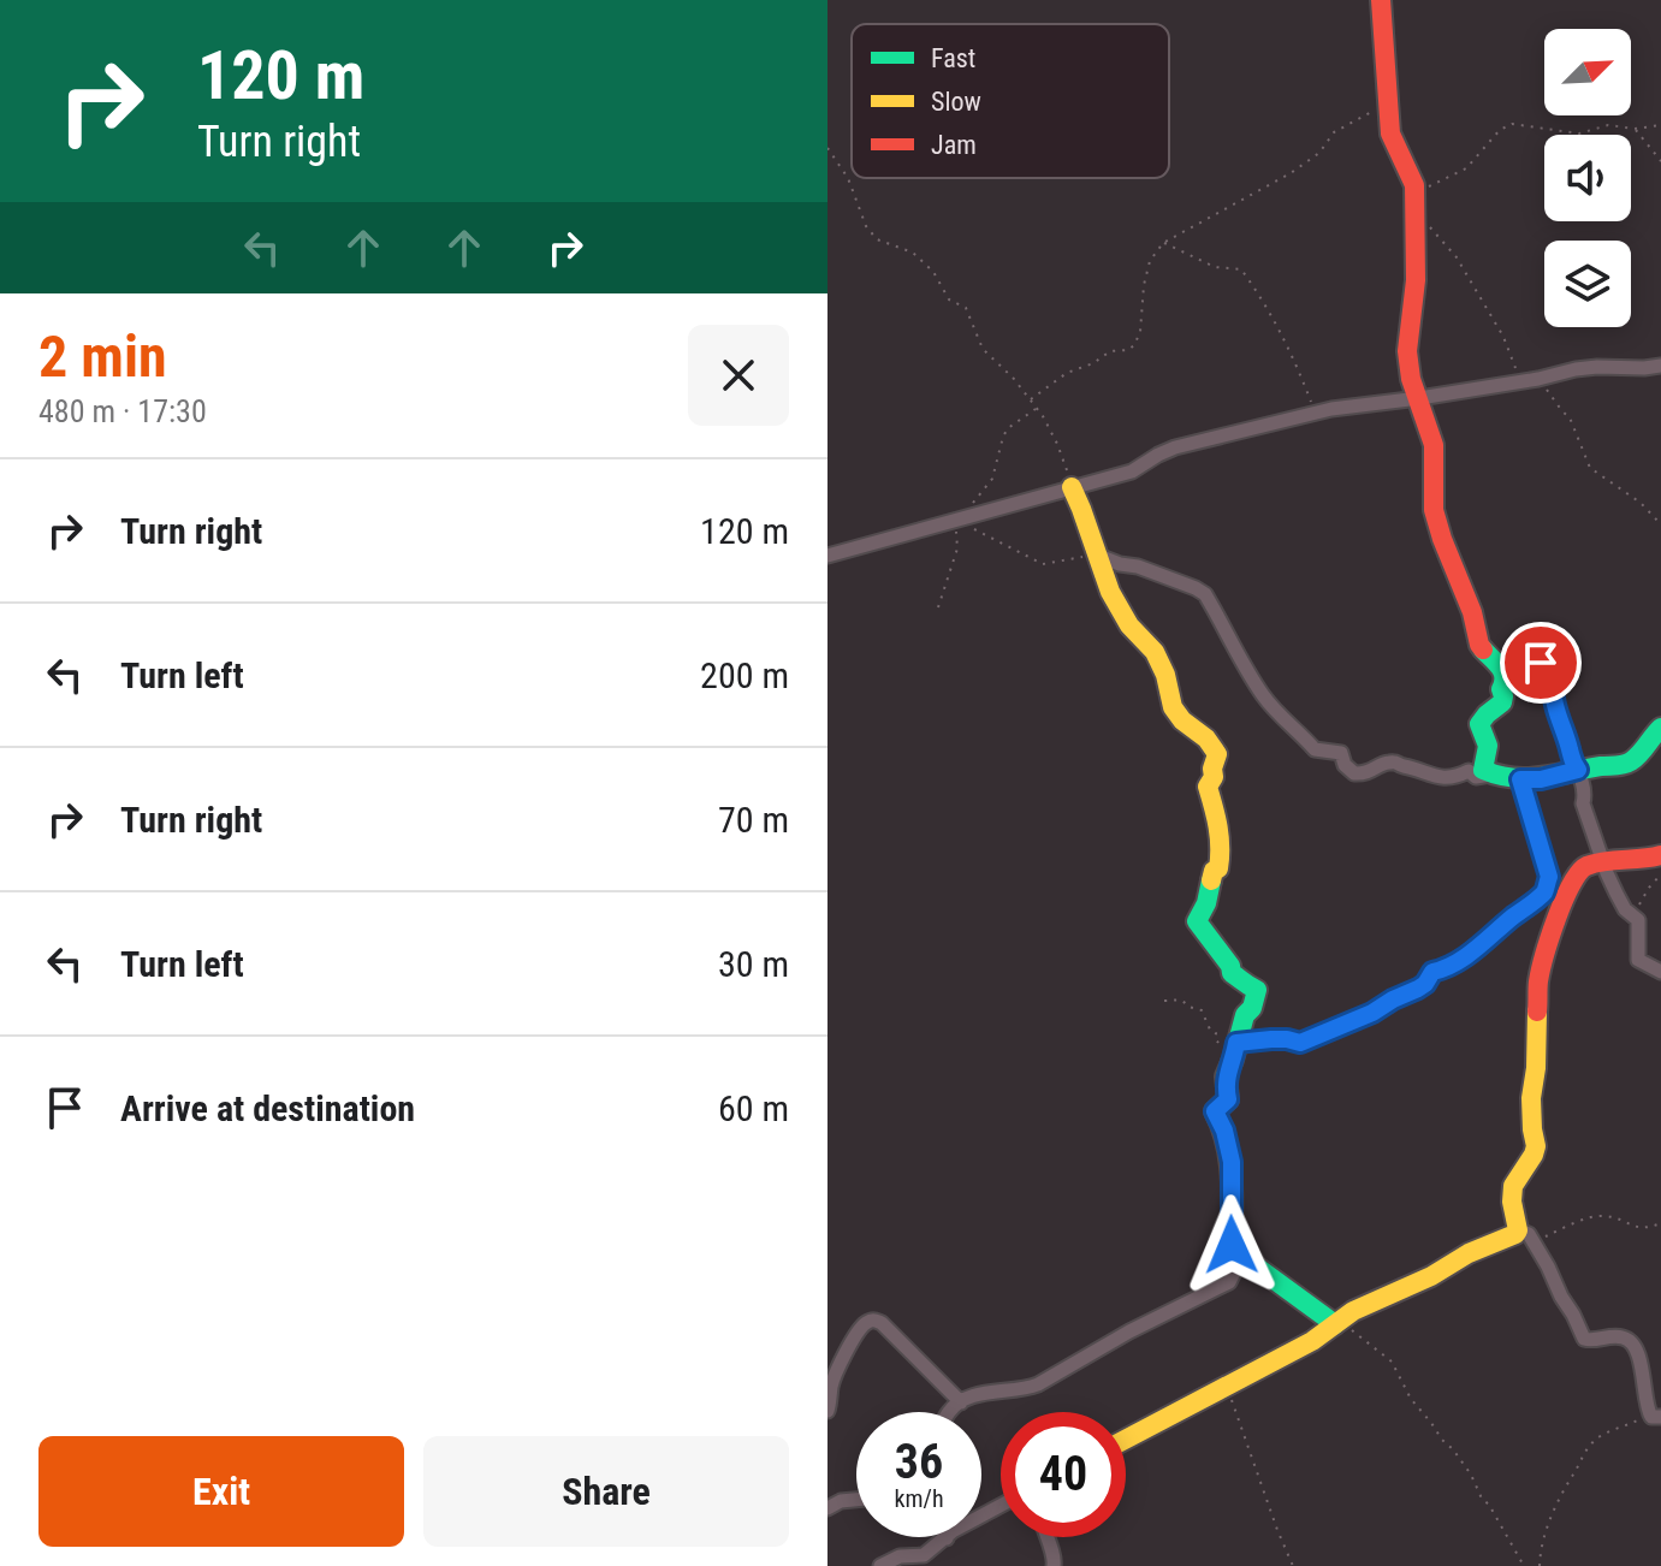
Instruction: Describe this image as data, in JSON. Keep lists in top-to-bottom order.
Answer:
{
  "legend": ["Fast", "Slow", "Jam"],
  "north": "top right",
  "page": {
    "turn": ["120 m", "Turn right"],
    "heading": ["2 min", "480 m · 17:30"],
    "list": [
      {
        "name": "Turn right",
        "value": "120 m"
      },
      {
        "name": "Turn left",
        "value": "200 m"
      },
      {
        "name": "Turn right",
        "value": "70 m"
      },
      {
        "name": "Turn left",
        "value": "30 m"
      },
      {
        "name": "Arrive at destination",
        "value": "60 m"
      }
    ],
    "speed": "36 km/h",
    "limit": "40",
    "buttons": ["Exit", "Share"]
  }
}
